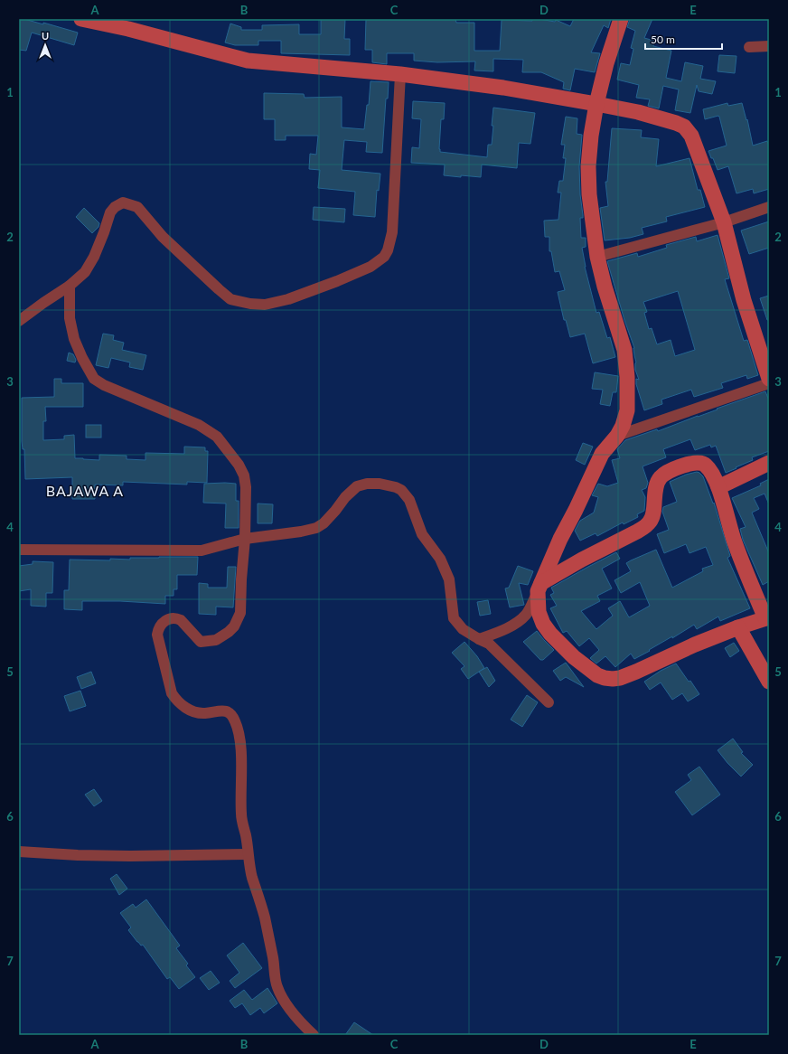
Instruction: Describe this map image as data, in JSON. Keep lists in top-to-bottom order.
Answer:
{
  "districts": ["BAJAWA A"],
  "scale_bar": "50 m",
  "north": "top",
  "grid": {
    "columns": [
      "A",
      "B",
      "C",
      "D",
      "E"
    ],
    "rows": [
      "1",
      "2",
      "3",
      "4",
      "5",
      "6",
      "7"
    ]
  }
}
